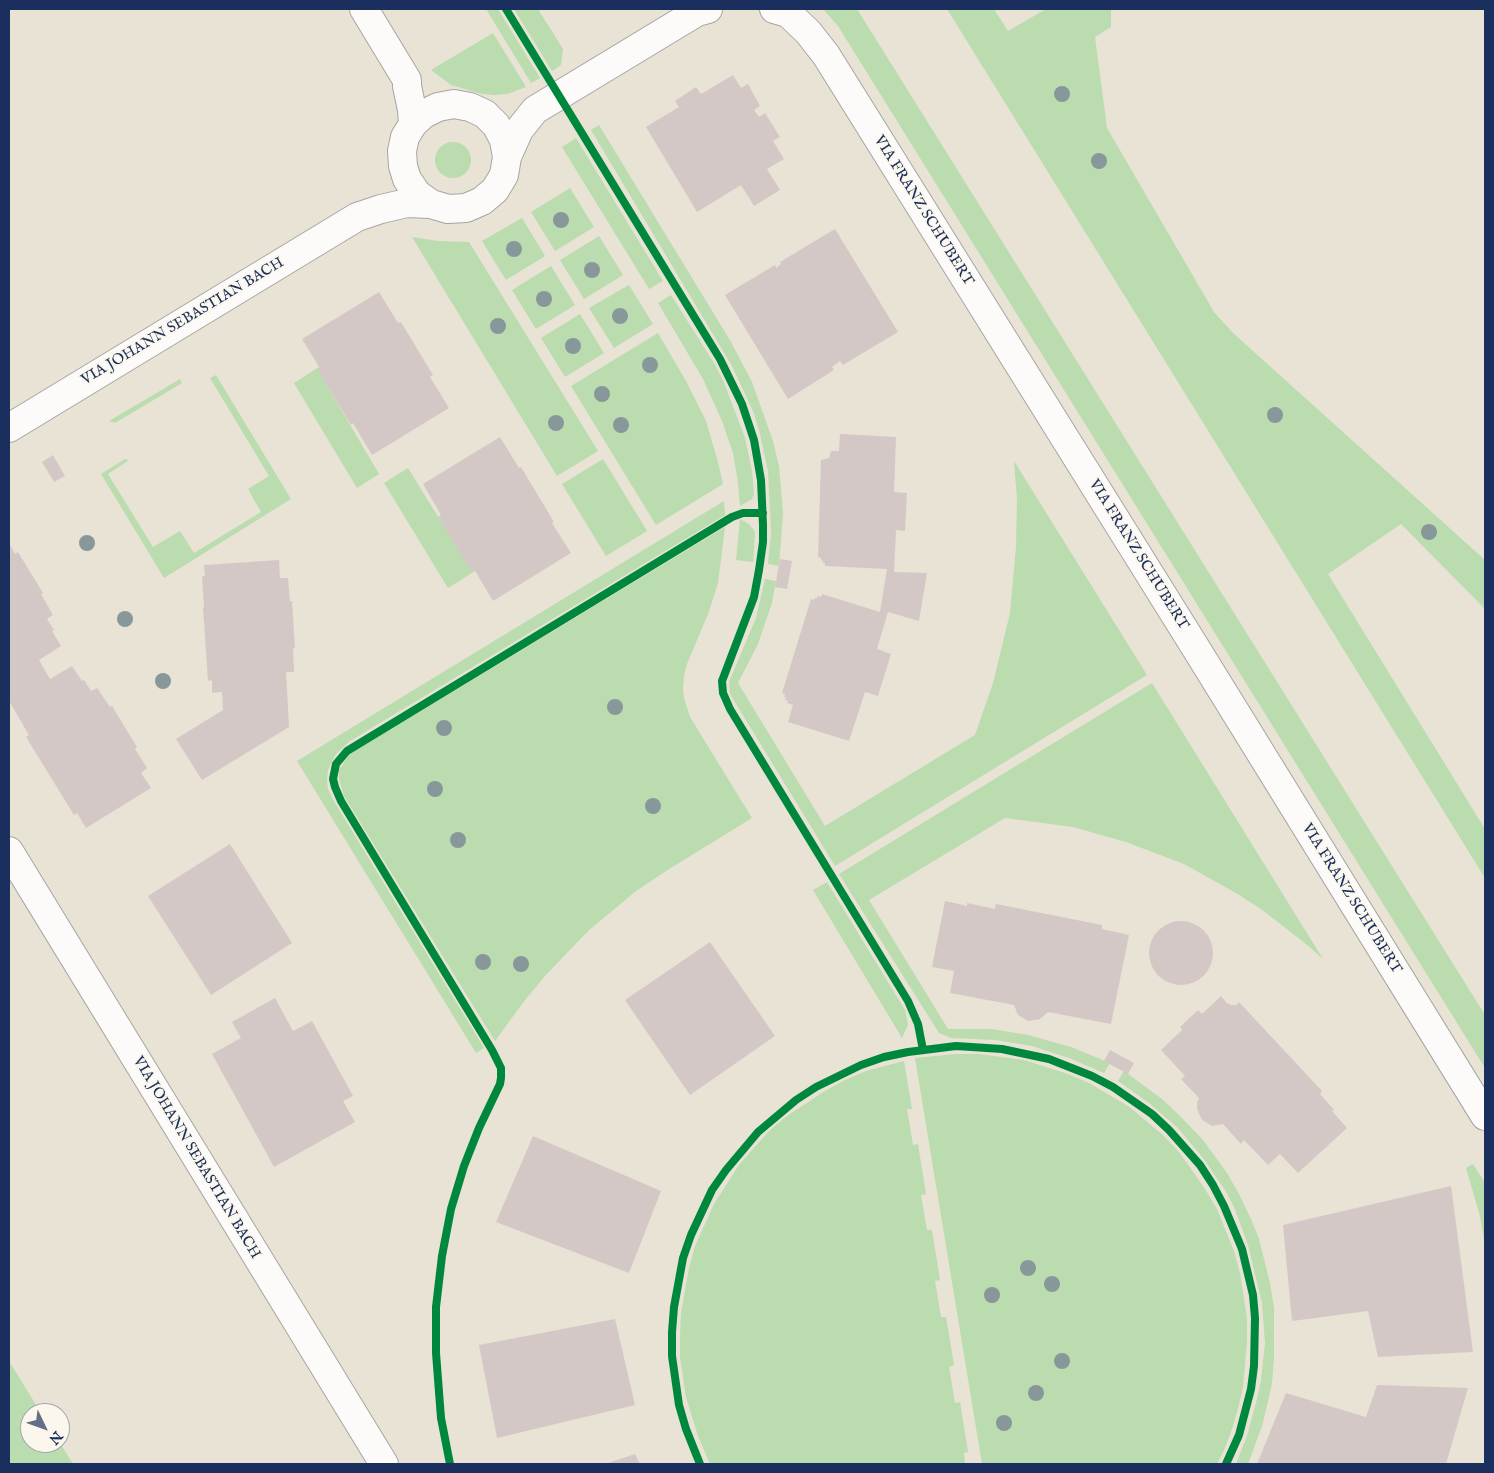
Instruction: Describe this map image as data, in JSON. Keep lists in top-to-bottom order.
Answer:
{
  "streets": {
    "street": ["VIA FRANZ SCHUBERT", "VIA JOHANN SEBASTIAN BACH"]
  },
  "north": "bottom right"
}
